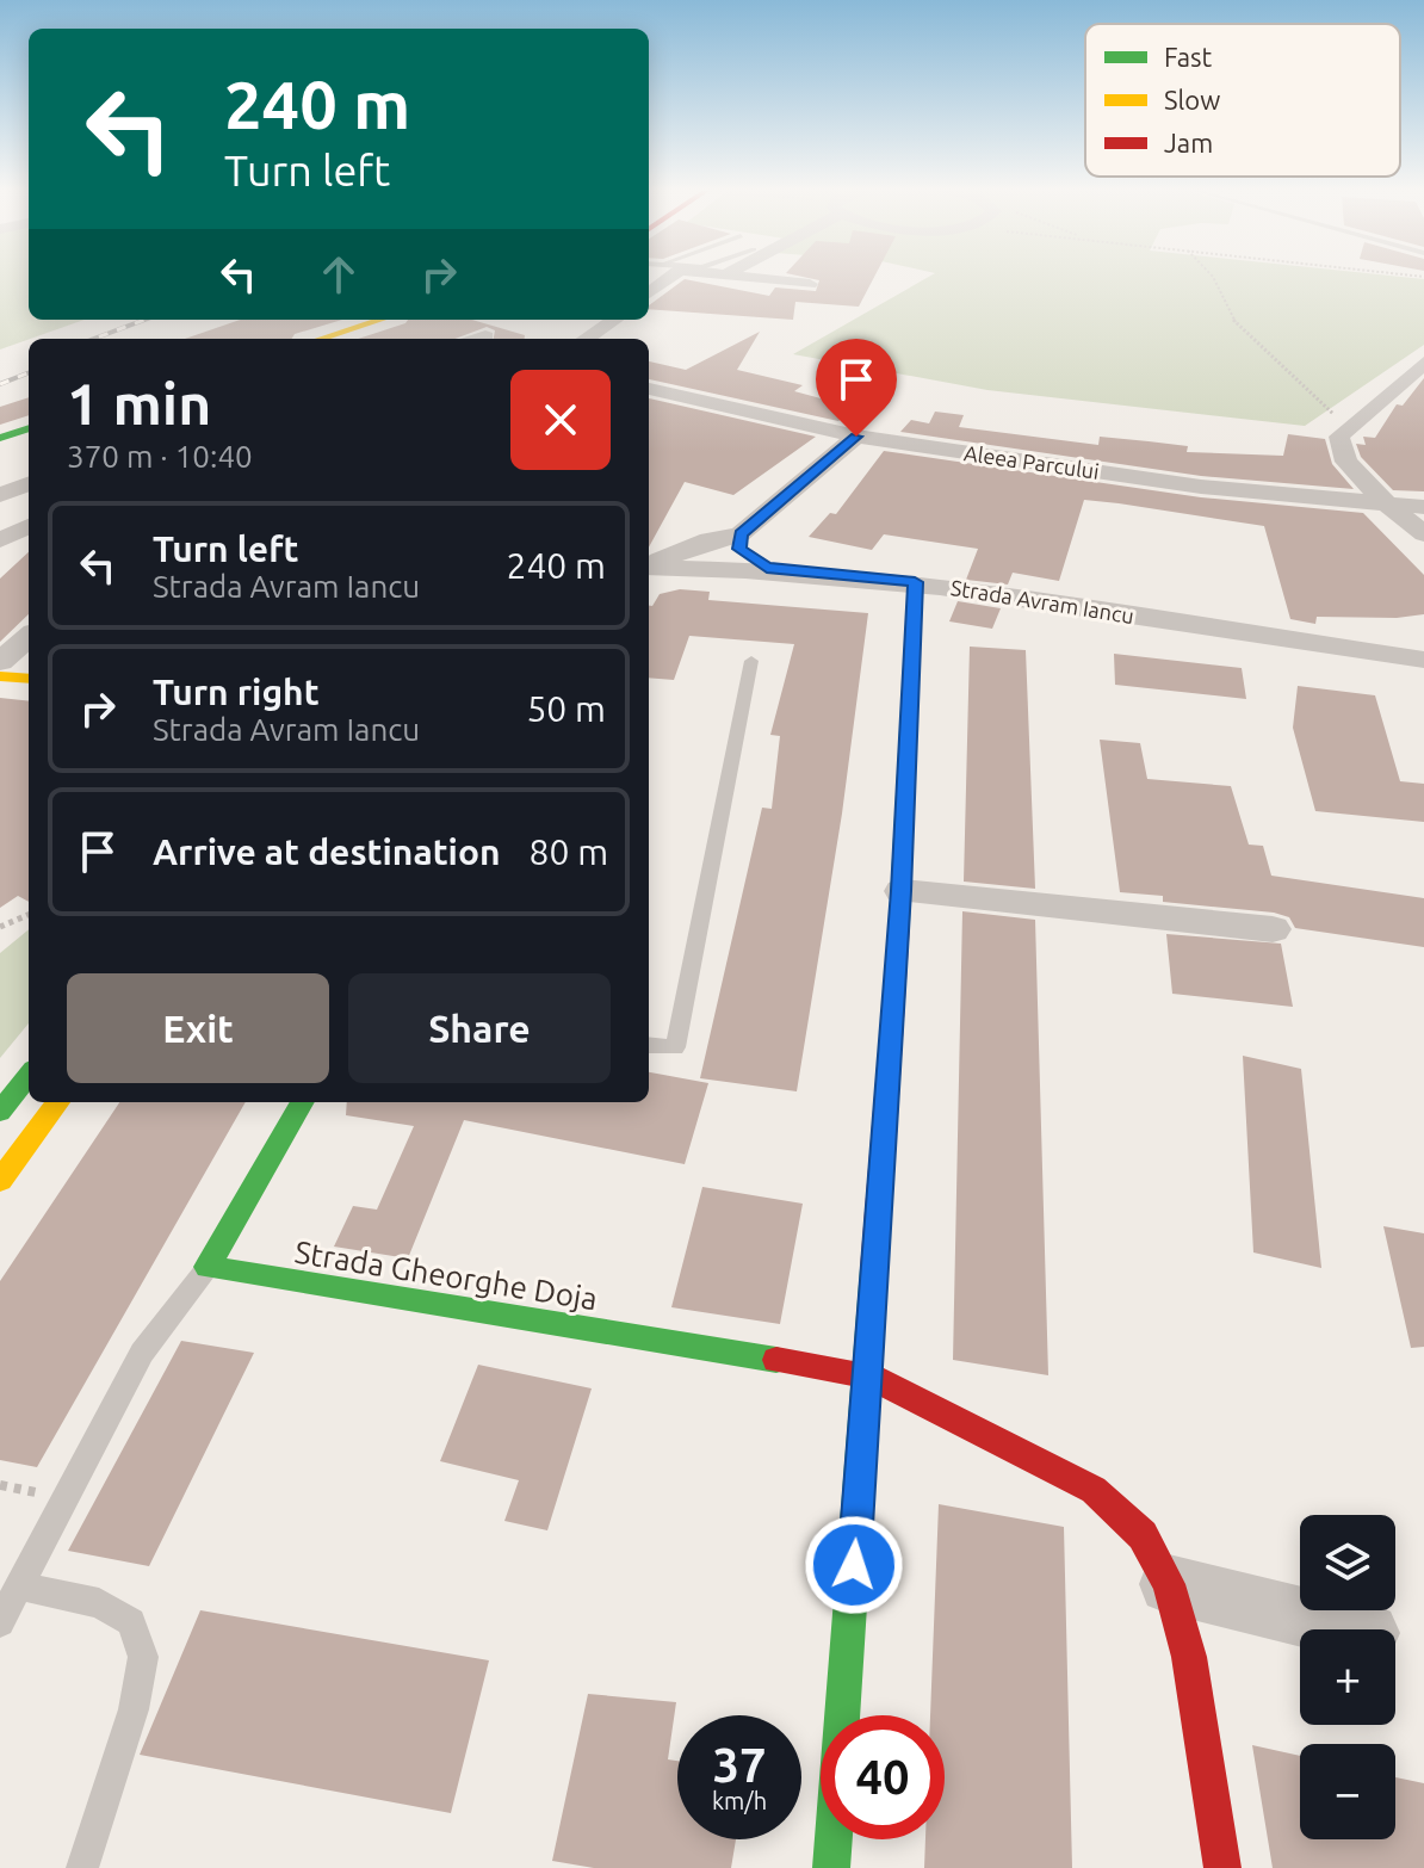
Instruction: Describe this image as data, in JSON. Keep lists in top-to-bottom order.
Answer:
{
  "streets": {
    "street": ["Aleea Parcului", "Strada Avram Iancu", "Strada Gheorghe Doja"]
  },
  "crossings": [
    ["Aleea Parcului", "Strada Avram Iancu"]
  ],
  "legend": ["Fast", "Slow", "Jam"],
  "page": {
    "turn": ["240 m", "Turn left"],
    "heading": ["1 min", "370 m · 10:40"],
    "list": [
      {
        "name": "Turn left",
        "note": "Strada Avram Iancu",
        "value": "240 m"
      },
      {
        "name": "Turn right",
        "note": "Strada Avram Iancu",
        "value": "50 m"
      },
      {
        "name": "Arrive at destination",
        "value": "80 m"
      }
    ],
    "buttons": ["Exit", "Share"],
    "map_buttons": ["+", "−"],
    "speed": "37 km/h",
    "limit": "40"
  }
}
